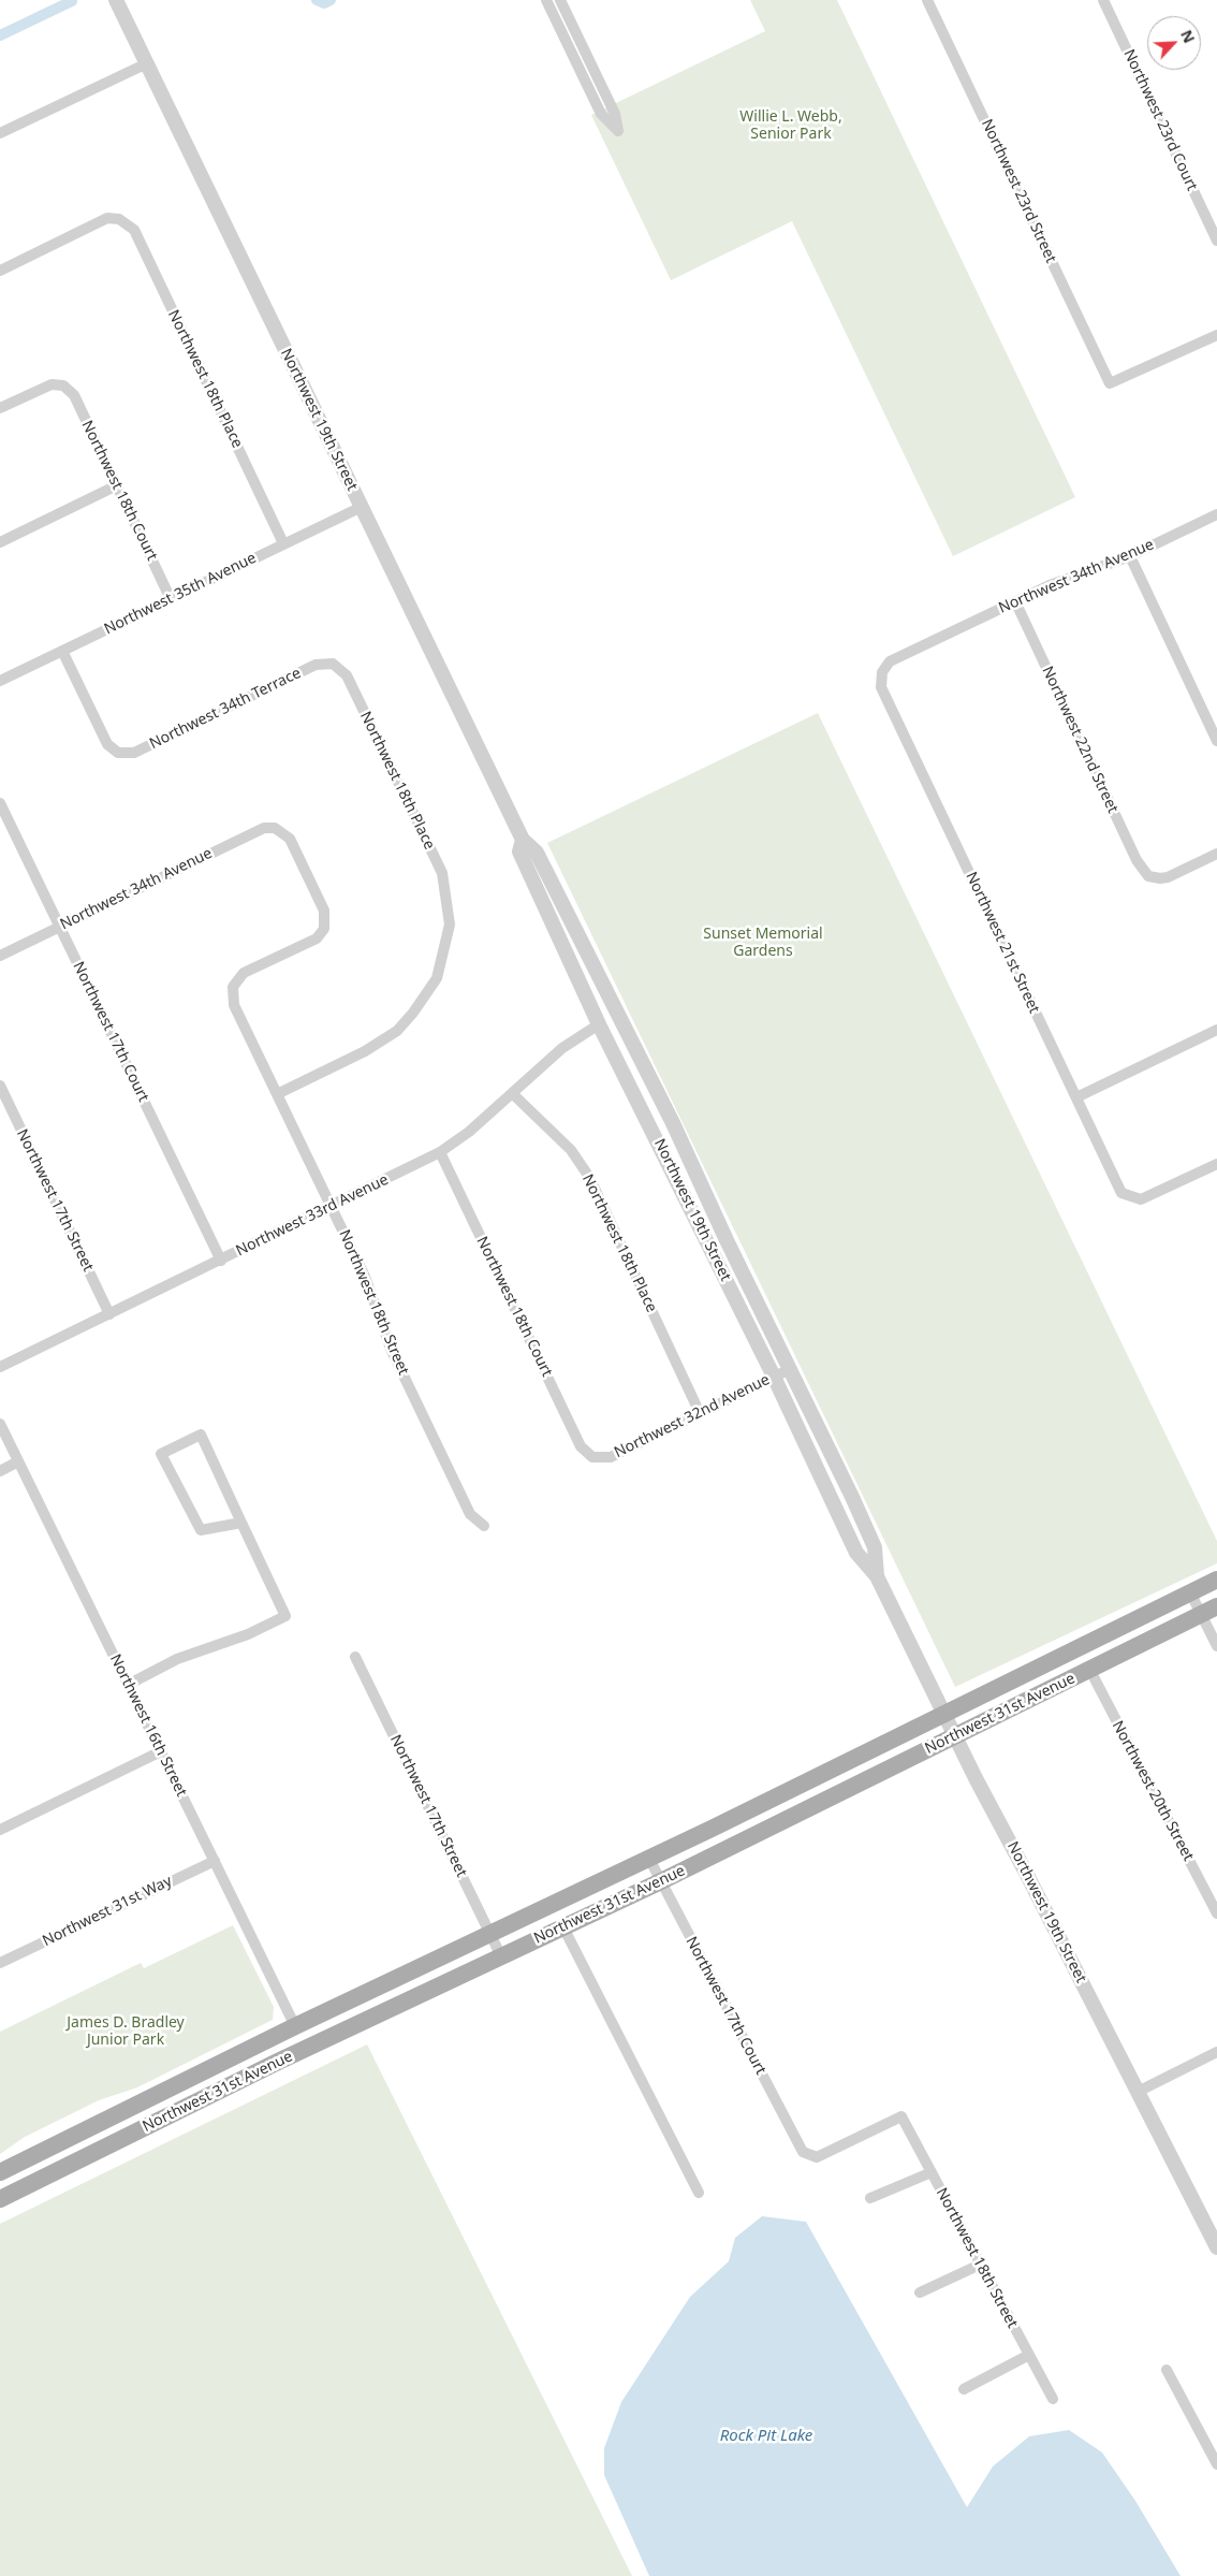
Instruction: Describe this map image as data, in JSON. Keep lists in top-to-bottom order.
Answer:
{
  "streets": {
    "main road": ["Northwest 31st Avenue"],
    "street": [
      "Northwest 23rd Court",
      "Northwest 23rd Street",
      "Northwest 18th Place",
      "Northwest 19th Street",
      "Northwest 18th Court",
      "Northwest 34th Avenue",
      "Northwest 35th Avenue",
      "Northwest 34th Terrace",
      "Northwest 22nd Street",
      "Northwest 21st Street",
      "Northwest 17th Court",
      "Northwest 17th Street",
      "Northwest 33rd Avenue",
      "Northwest 18th Street",
      "Northwest 32nd Avenue",
      "Northwest 16th Street",
      "Northwest 20th Street",
      "Northwest 31st Way"
    ]
  },
  "crossings": [
    ["Northwest 18th Place", "Northwest 35th Avenue"],
    ["Northwest 18th Place", "Northwest 34th Terrace"],
    ["Northwest 18th Place", "Northwest 33rd Avenue"],
    ["Northwest 18th Place", "Northwest 18th Street"],
    ["Northwest 18th Place", "Northwest 32nd Avenue"],
    ["Northwest 19th Street", "Northwest 35th Avenue"],
    ["Northwest 19th Street", "Northwest 33rd Avenue"],
    ["Northwest 19th Street", "Northwest 32nd Avenue"],
    ["Northwest 19th Street", "Northwest 31st Avenue"],
    ["Northwest 18th Court", "Northwest 35th Avenue"],
    ["Northwest 18th Court", "Northwest 33rd Avenue"],
    ["Northwest 18th Court", "Northwest 32nd Avenue"],
    ["Northwest 34th Avenue", "Northwest 22nd Street"],
    ["Northwest 34th Avenue", "Northwest 21st Street"],
    ["Northwest 34th Avenue", "Northwest 17th Court"],
    ["Northwest 34th Avenue", "Northwest 18th Street"],
    ["Northwest 35th Avenue", "Northwest 34th Terrace"],
    ["Northwest 17th Court", "Northwest 33rd Avenue"],
    ["Northwest 17th Court", "Northwest 18th Street"],
    ["Northwest 17th Court", "Northwest 31st Avenue"],
    ["Northwest 17th Street", "Northwest 33rd Avenue"],
    ["Northwest 17th Street", "Northwest 31st Avenue"],
    ["Northwest 33rd Avenue", "Northwest 18th Street"],
    ["Northwest 31st Avenue", "Northwest 16th Street"],
    ["Northwest 31st Avenue", "Northwest 20th Street"],
    ["Northwest 16th Street", "Northwest 31st Way"]
  ],
  "water": ["Rock Pit Lake"],
  "parks": ["Willie L. Webb, Senior Park", "Sunset Memorial Gardens", "James D. Bradley Junior Park"],
  "north": "top right"
}
